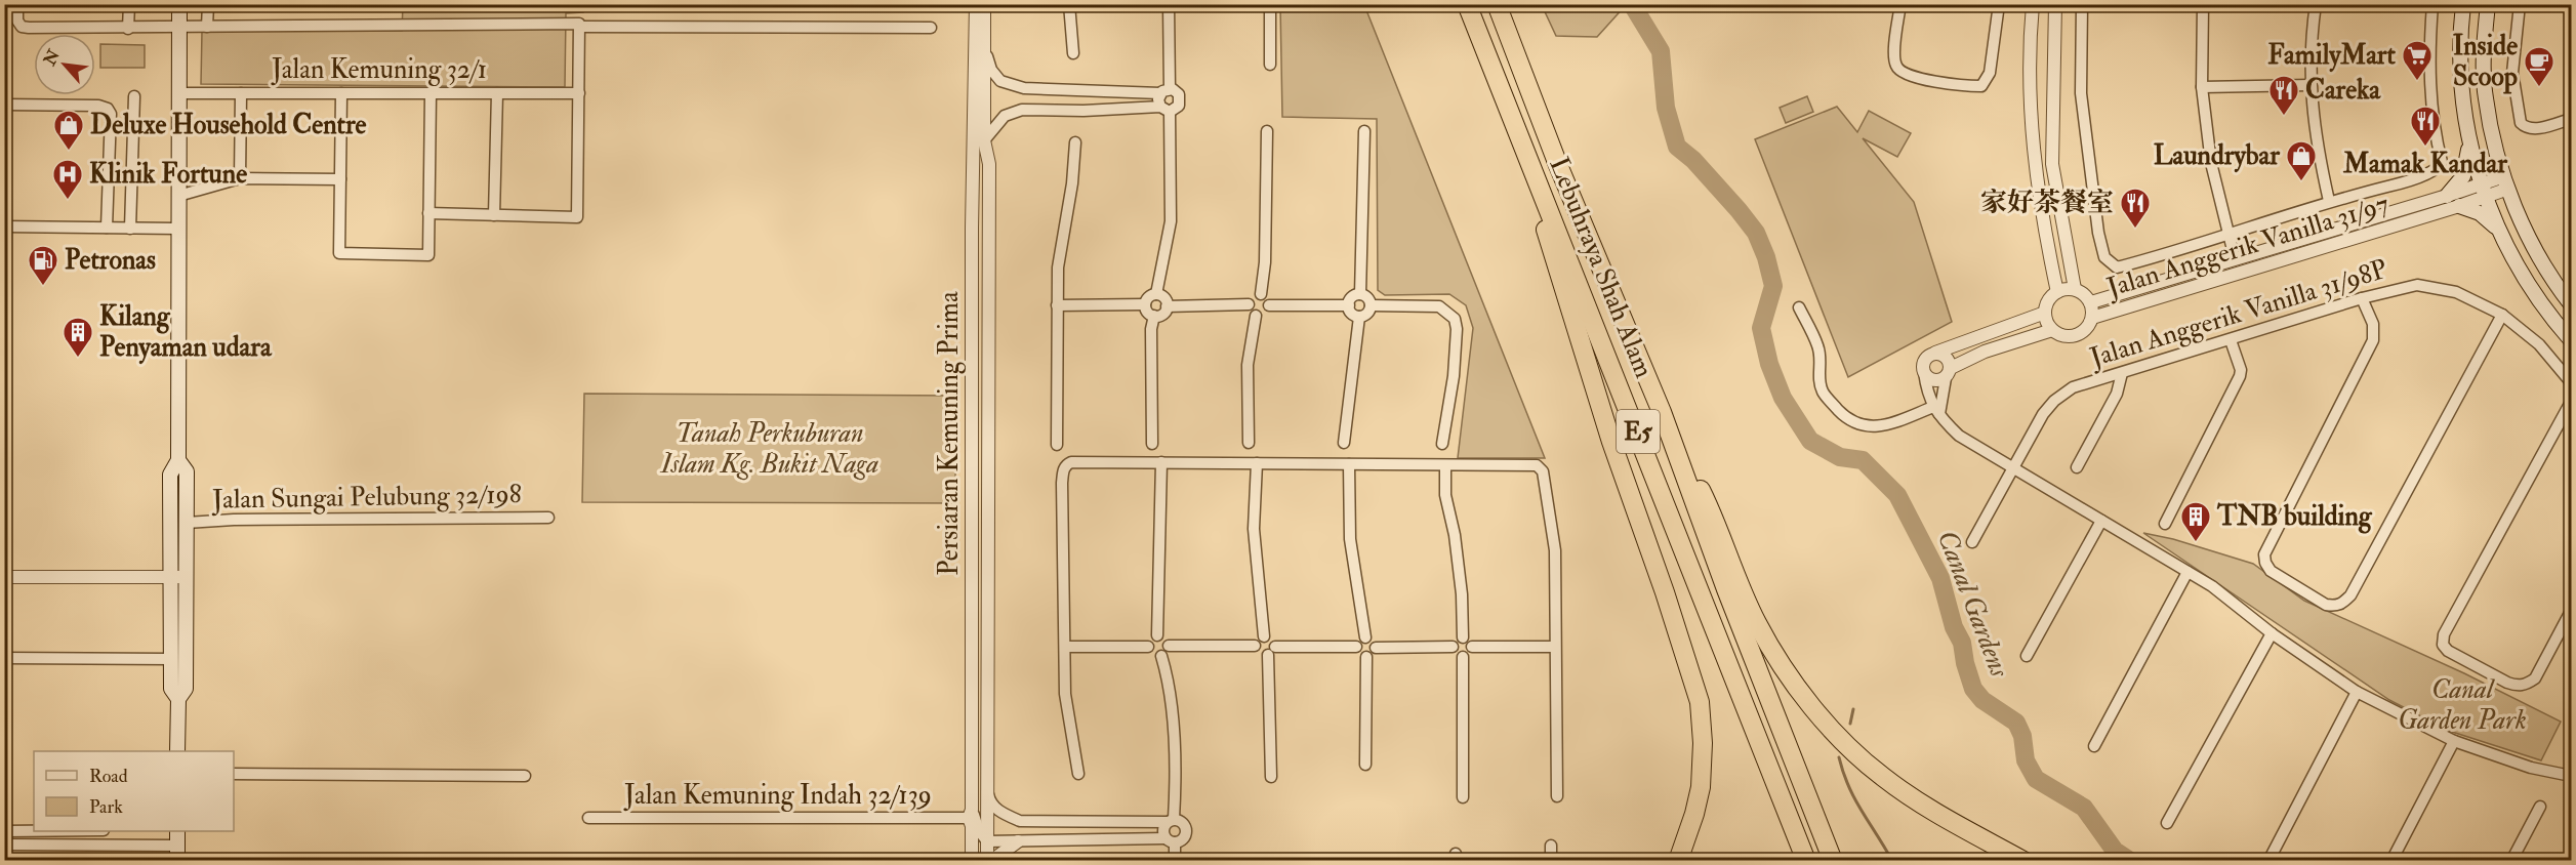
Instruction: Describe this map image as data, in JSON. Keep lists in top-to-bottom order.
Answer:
{
  "streets": {
    "highway": ["Lebuhraya Shah Alam", "E5"],
    "street": [
      "Jalan Kemuning 32/1",
      "Jalan Anggerik Vanilla 31/97",
      "Jalan Anggerik Vanilla 31/98P",
      "Persiaran Kemuning Prima",
      "Jalan Sungai Pelubung 32/198",
      "Jalan Kemuning Indah 32/139"
    ]
  },
  "crossings": [
    ["Persiaran Kemuning Prima", "Jalan Kemuning Indah 32/139"]
  ],
  "water": ["Canal Gardens"],
  "parks": ["Tanah Perkuburan Islam Kg. Bukit Naga", "Canal Garden Park"],
  "places": {
    "supermarket": ["FamilyMart"],
    "cafe": ["Inside Scoop"],
    "restaurant": ["Careka", "Mamak Kandar", "家好茶餐室"],
    "shop": ["Deluxe Household Centre", "Laundrybar"],
    "hospital": ["Klinik Fortune"],
    "fuel station": ["Petronas"],
    "building": ["Kilang Penyaman udara", "TNB building"]
  },
  "legend": ["Road", "Park"],
  "north": "top left"
}
